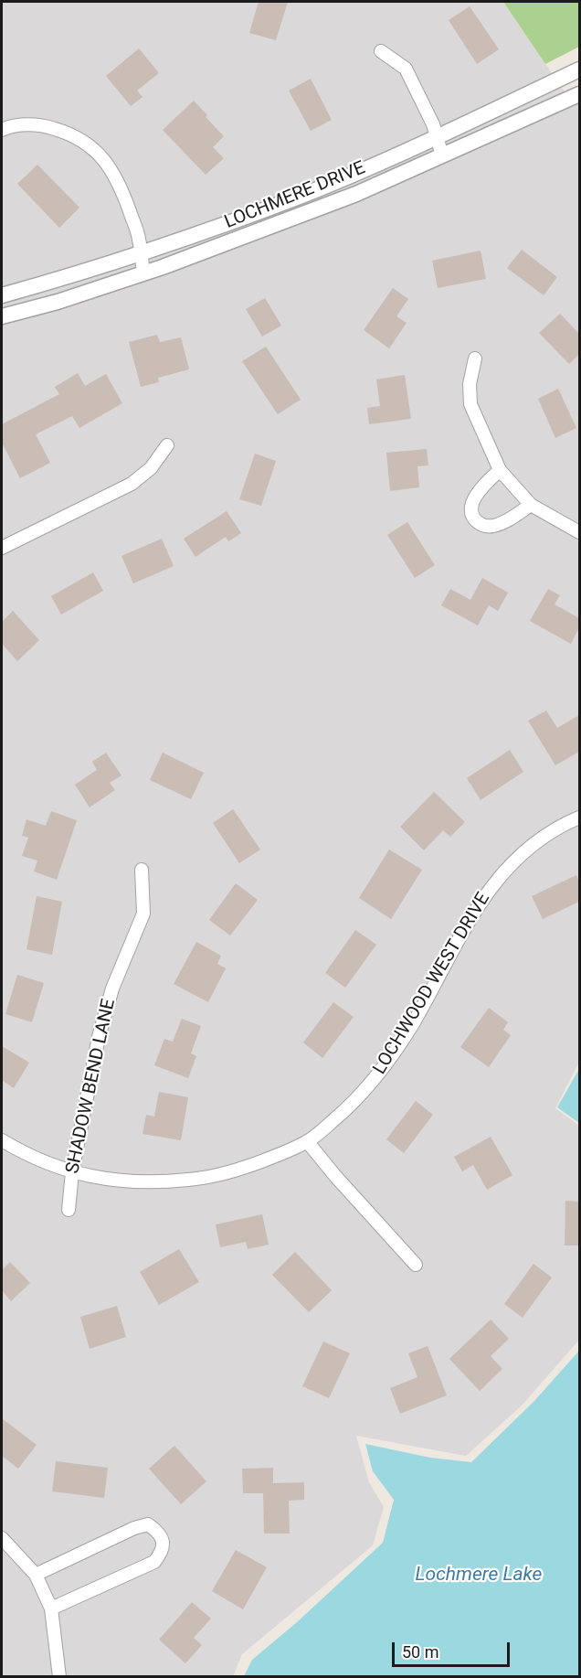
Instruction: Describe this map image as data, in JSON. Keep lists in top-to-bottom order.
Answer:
{
  "streets": {
    "street": ["LOCHMERE DRIVE", "LOCHWOOD WEST DRIVE", "SHADOW BEND LANE"]
  },
  "crossings": [
    ["LOCHWOOD WEST DRIVE", "SHADOW BEND LANE"]
  ],
  "water": ["Lochmere Lake"],
  "scale_bar": "50 m"
}
